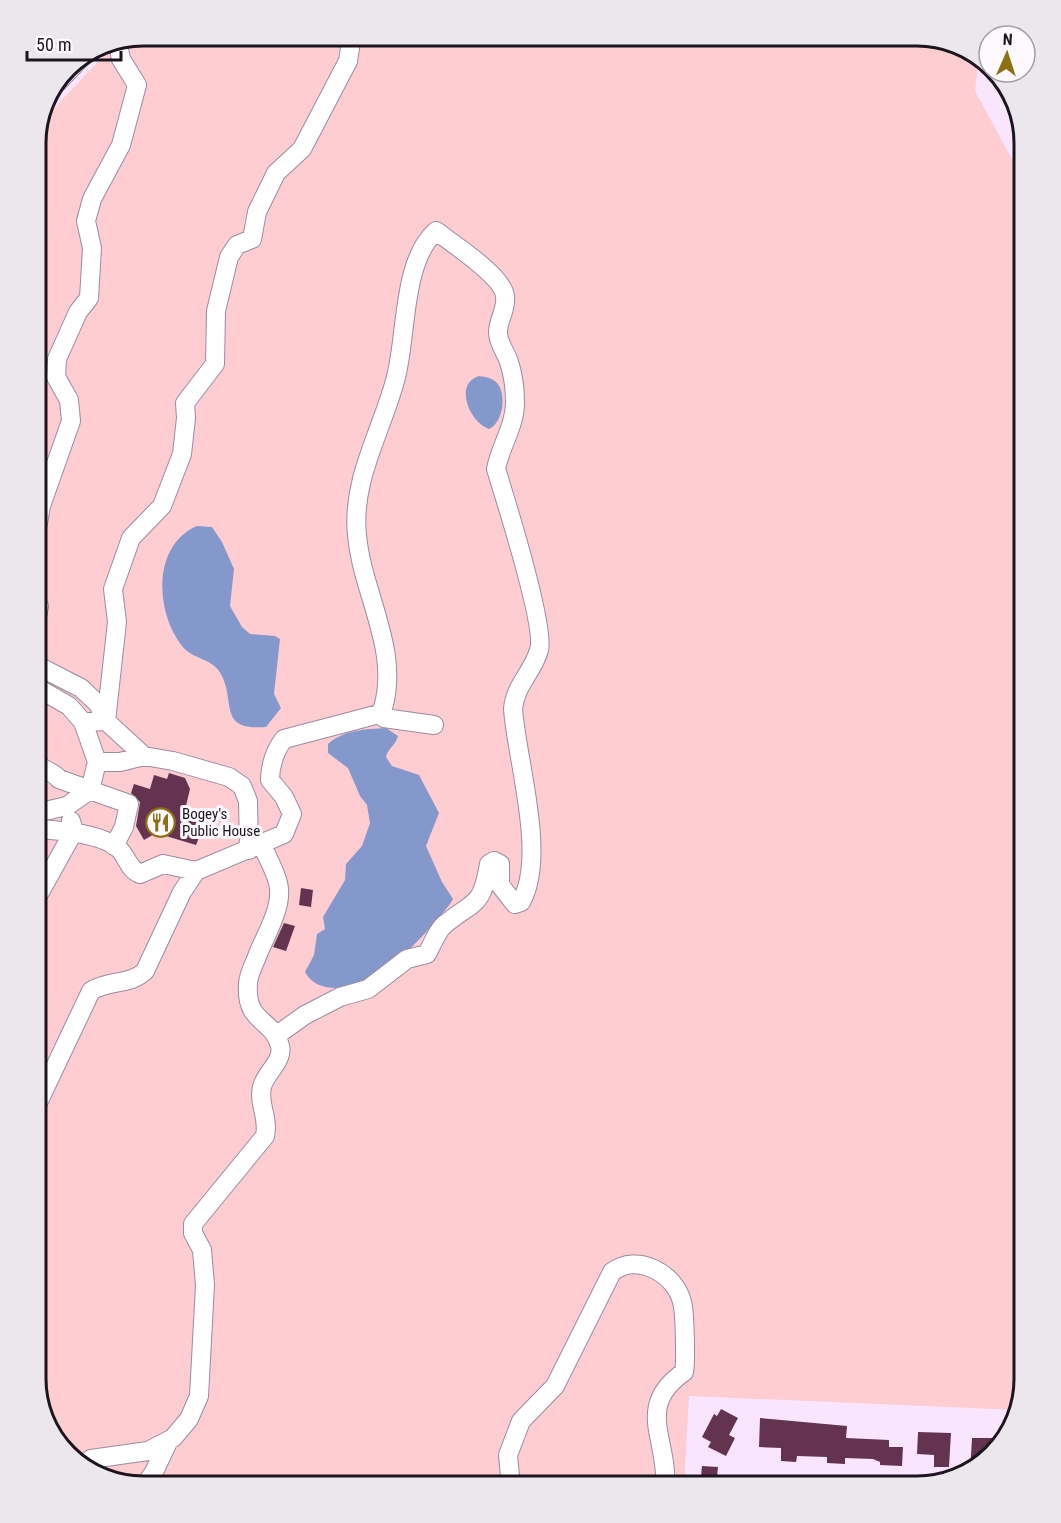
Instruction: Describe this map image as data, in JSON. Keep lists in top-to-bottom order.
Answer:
{
  "places": {
    "restaurant": ["Bogey's Public House"]
  },
  "scale_bar": "50 m",
  "north": "top"
}
